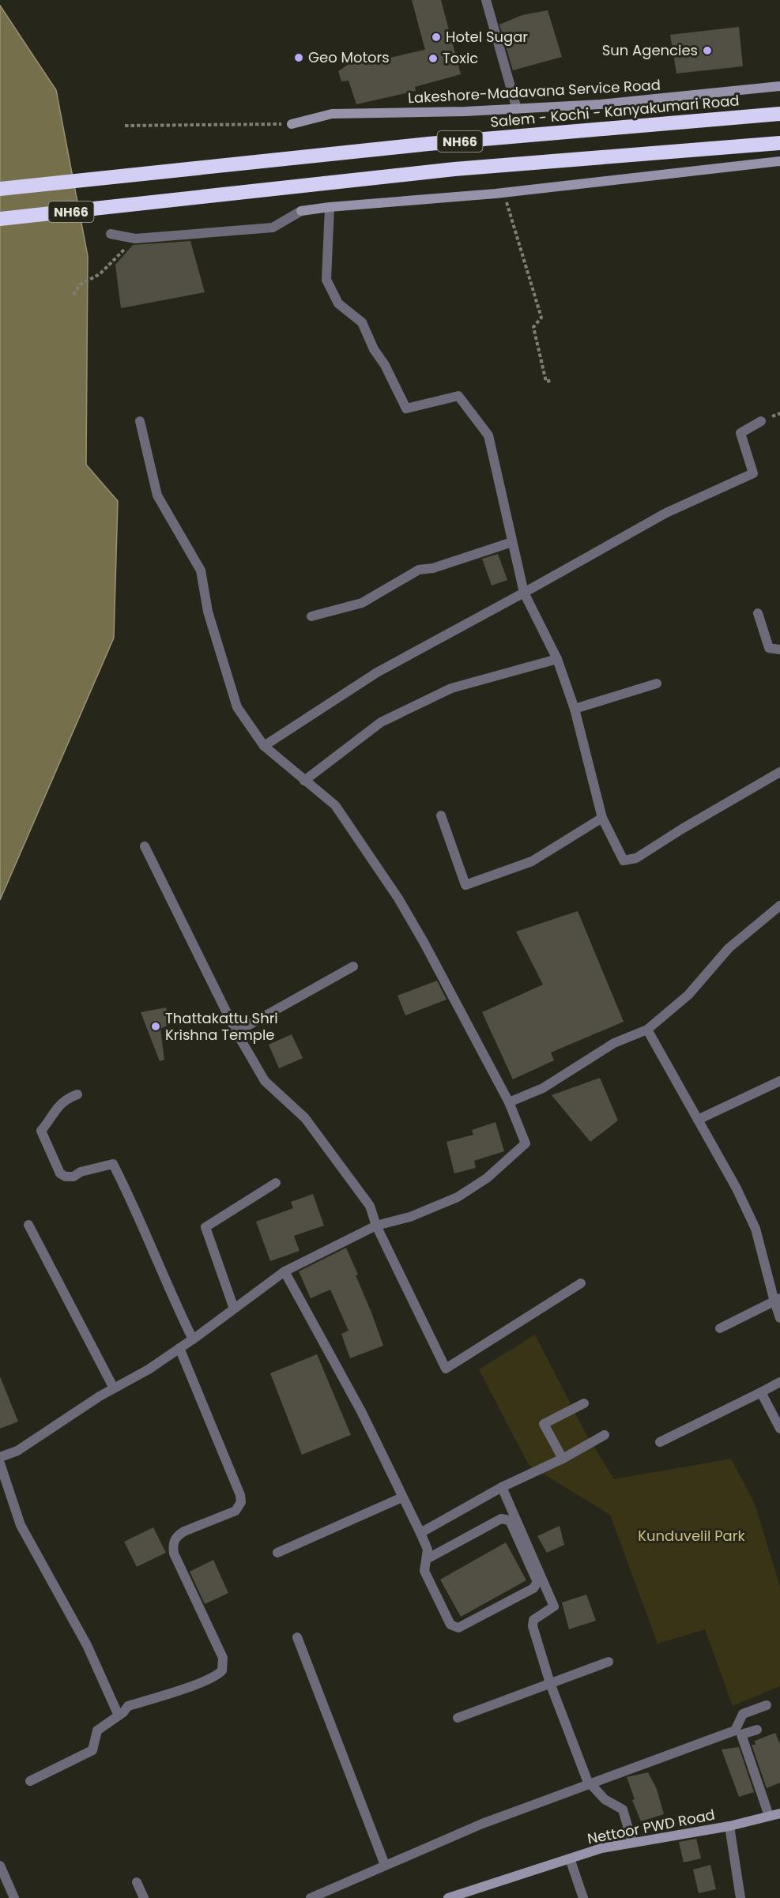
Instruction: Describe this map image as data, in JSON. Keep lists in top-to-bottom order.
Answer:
{
  "streets": {
    "highway": ["Salem - Kochi - Kanyakumari Road", "NH66"],
    "street": ["Lakeshore-Madavana Service Road", "Nettoor PWD Road"]
  },
  "parks": ["Kunduvelil Park"],
  "places": [
    "Hotel Sugar",
    "Sun Agencies",
    "Geo Motors",
    "Toxic",
    "Thattakattu Shri Krishna Temple"
  ]
}
